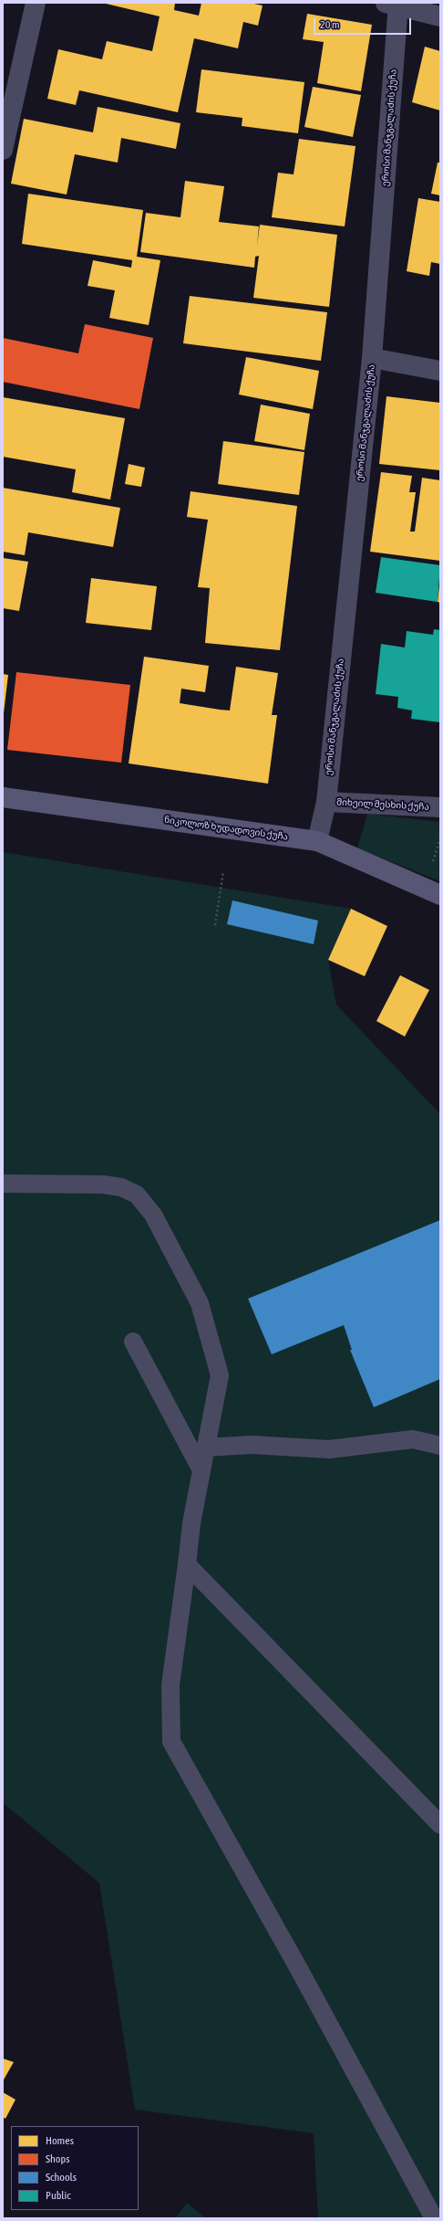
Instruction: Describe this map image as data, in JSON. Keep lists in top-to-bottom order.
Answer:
{
  "streets": {
    "main road": ["ნიკოლოზ ხუდადოვის ქუჩა"],
    "street": ["ეროსი მანჯგალაძის ქუჩა", "მიხეილ მესხის ქუჩა"]
  },
  "crossings": [
    ["ეროსი მანჯგალაძის ქუჩა", "მიხეილ მესხის ქუჩა"],
    ["ეროსი მანჯგალაძის ქუჩა", "ნიკოლოზ ხუდადოვის ქუჩა"]
  ],
  "legend": [
    "Homes",
    "Shops",
    "Schools",
    "Public"
  ],
  "scale_bar": "20 m"
}
